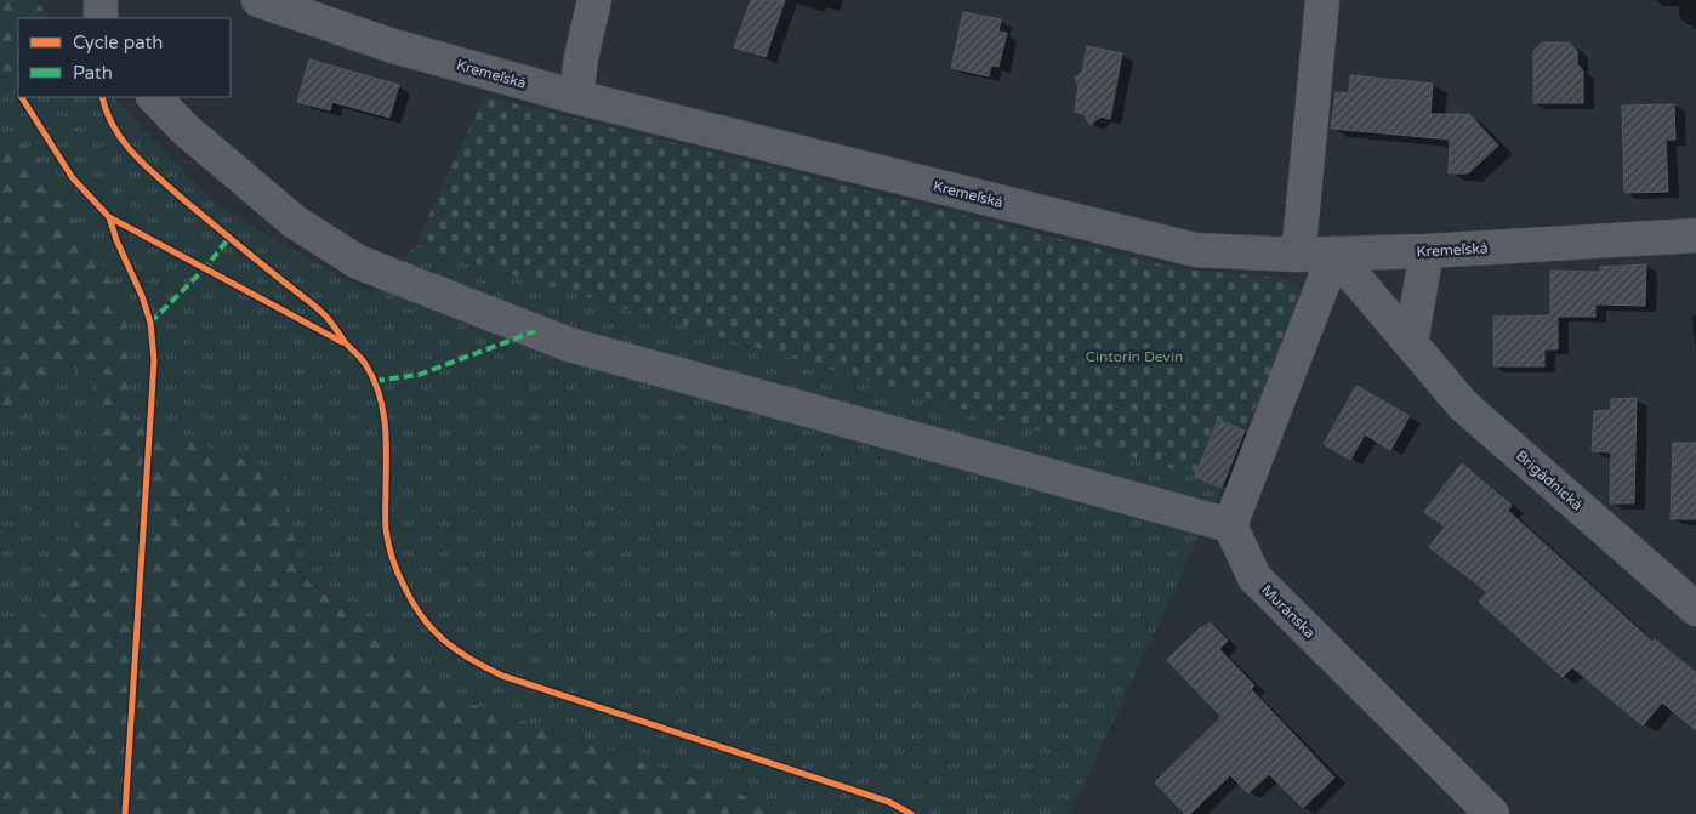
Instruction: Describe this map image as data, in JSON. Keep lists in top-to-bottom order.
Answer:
{
  "streets": {
    "street": ["Kremeľská", "Brigádnická", "Muránska"]
  },
  "crossings": [
    ["Kremeľská", "Brigádnická"]
  ],
  "parks": ["Cintorín Devín"],
  "legend": ["Cycle path", "Path"]
}
